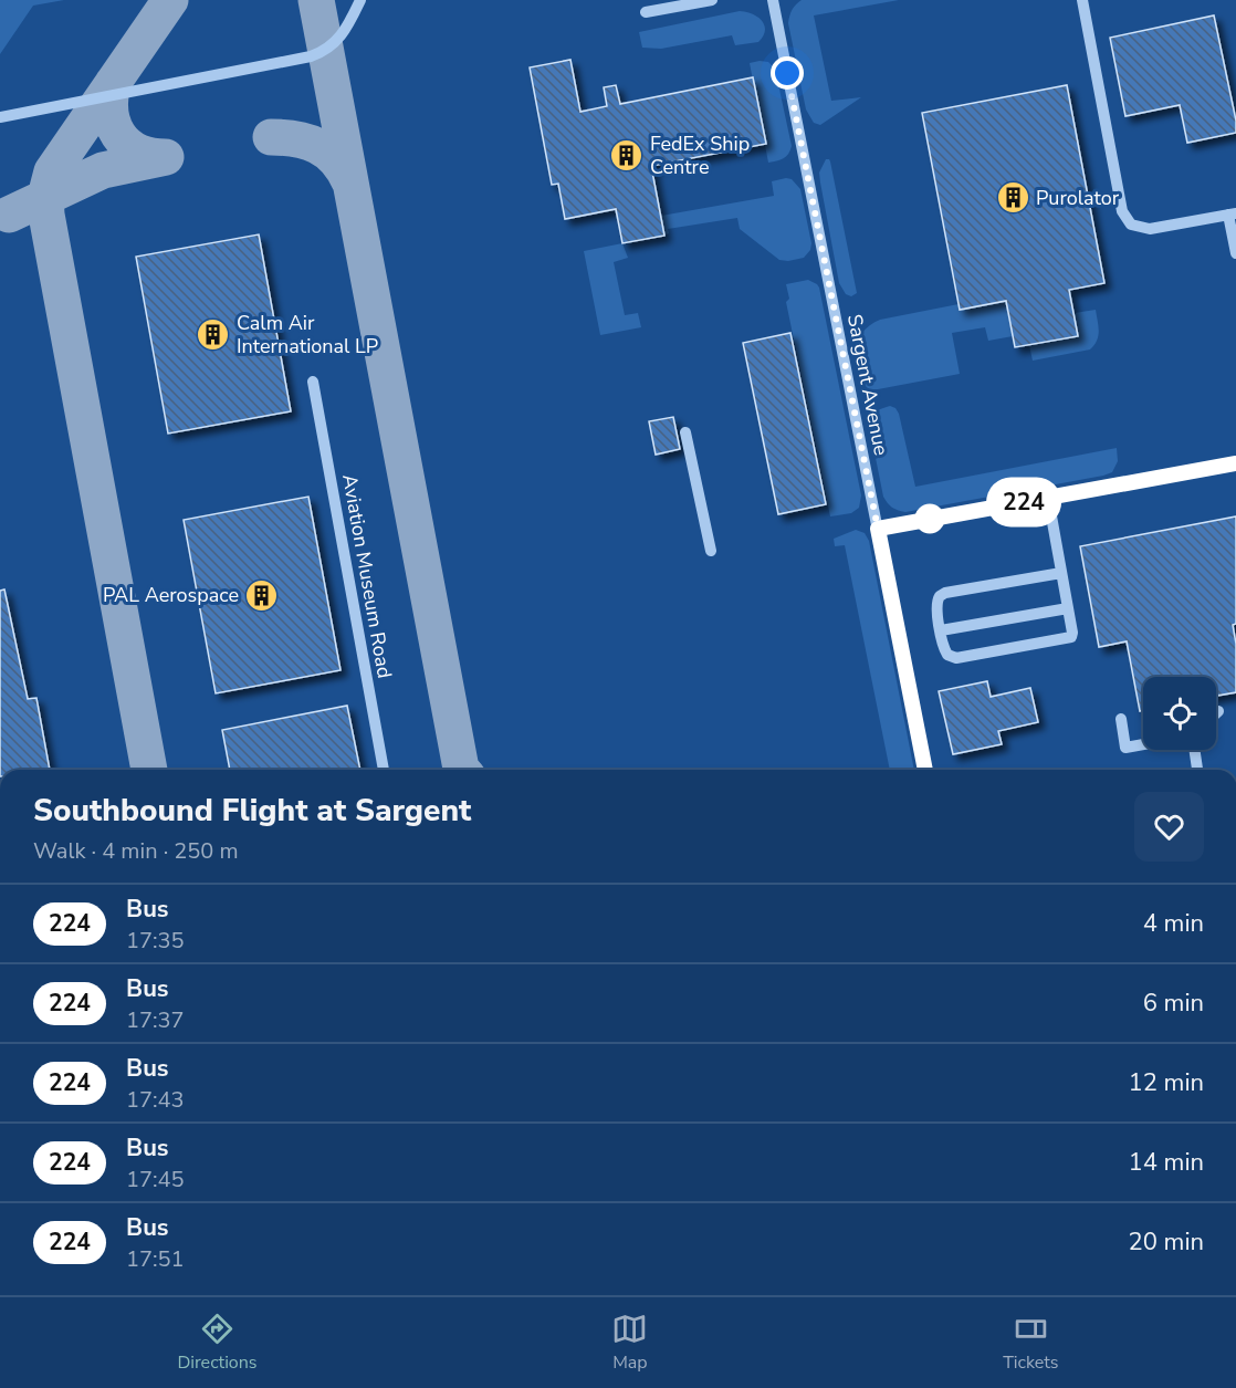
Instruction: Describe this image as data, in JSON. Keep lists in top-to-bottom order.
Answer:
{
  "streets": {
    "street": ["Sargent Avenue", "Aviation Museum Road"]
  },
  "places": {
    "building": [
      "FedEx Ship Centre",
      "Purolator",
      "Calm Air International LP",
      "PAL Aerospace"
    ]
  },
  "lines": ["bus line 224"],
  "page": {
    "on_map": "224",
    "heading": ["Southbound Flight at Sargent", "Walk · 4 min · 250 m"],
    "list": [
      {
        "mark": "224",
        "name": "Bus",
        "note": "17:35",
        "value": "4 min"
      },
      {
        "mark": "224",
        "name": "Bus",
        "note": "17:37",
        "value": "6 min"
      },
      {
        "mark": "224",
        "name": "Bus",
        "note": "17:43",
        "value": "12 min"
      },
      {
        "mark": "224",
        "name": "Bus",
        "note": "17:45",
        "value": "14 min"
      },
      {
        "mark": "224",
        "name": "Bus",
        "note": "17:51",
        "value": "20 min"
      }
    ],
    "tabs": ["Directions", "Map", "Tickets"]
  }
}
